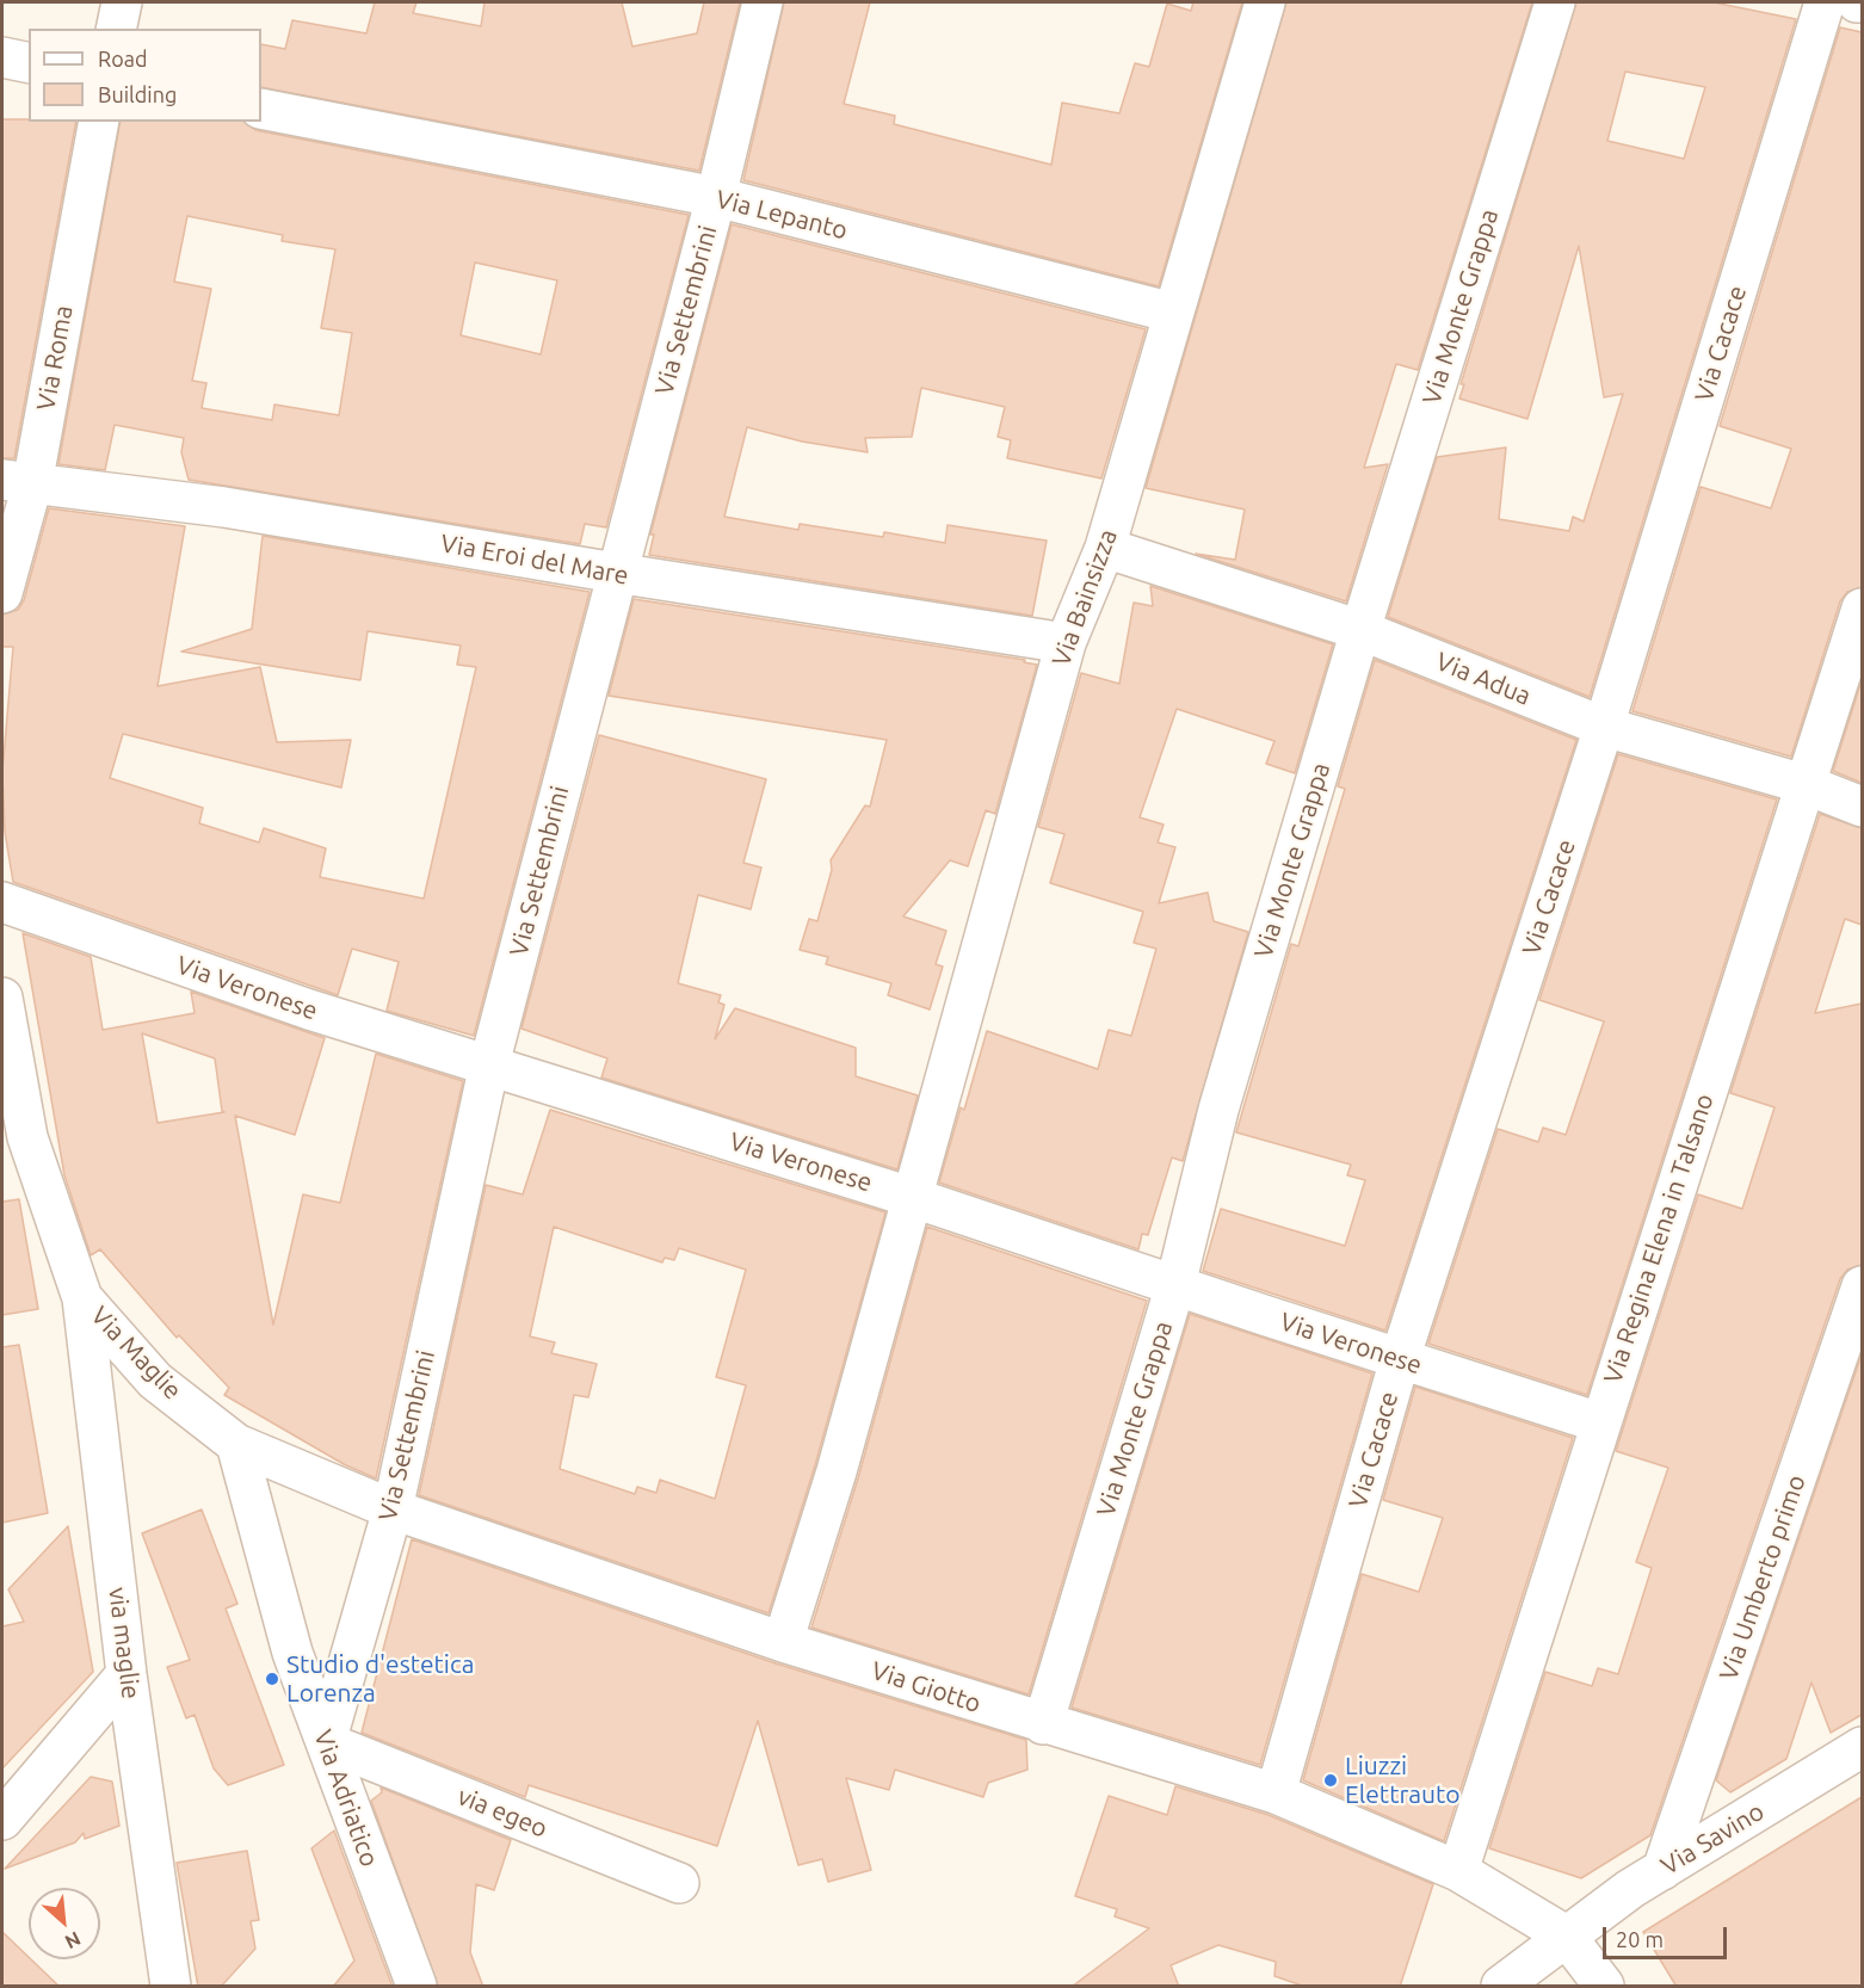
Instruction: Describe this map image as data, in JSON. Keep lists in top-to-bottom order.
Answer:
{
  "streets": {
    "street": [
      "Via Lepanto",
      "Via Monte Grappa",
      "Via Settembrini",
      "Via Cacace",
      "Via Roma",
      "Via Eroi del Mare",
      "Via Bainsizza",
      "Via Adua",
      "Via Veronese",
      "Via Regina Elena in Talsano",
      "Via Maglie",
      "Via Umberto primo",
      "via maglie",
      "Via Giotto",
      "Via Adriatico",
      "via egeo",
      "Via Savino"
    ]
  },
  "crossings": [
    ["Via Lepanto", "Via Settembrini"],
    ["Via Lepanto", "Via Bainsizza"],
    ["Via Monte Grappa", "Via Adua"],
    ["Via Monte Grappa", "Via Veronese"],
    ["Via Monte Grappa", "Via Giotto"],
    ["Via Settembrini", "Via Eroi del Mare"],
    ["Via Settembrini", "Via Veronese"],
    ["Via Settembrini", "Via Maglie"],
    ["Via Settembrini", "Via Giotto"],
    ["Via Settembrini", "Via Adriatico"],
    ["Via Settembrini", "via egeo"],
    ["Via Cacace", "Via Adua"],
    ["Via Cacace", "Via Veronese"],
    ["Via Cacace", "Via Giotto"],
    ["Via Roma", "Via Eroi del Mare"],
    ["Via Eroi del Mare", "Via Bainsizza"],
    ["Via Bainsizza", "Via Adua"],
    ["Via Bainsizza", "Via Veronese"],
    ["Via Bainsizza", "Via Giotto"],
    ["Via Adua", "Via Regina Elena in Talsano"],
    ["Via Veronese", "Via Regina Elena in Talsano"],
    ["Via Regina Elena in Talsano", "Via Giotto"],
    ["Via Maglie", "via maglie"],
    ["Via Maglie", "Via Giotto"],
    ["Via Maglie", "Via Adriatico"],
    ["Via Umberto primo", "Via Savino"],
    ["Via Giotto", "Via Savino"],
    ["Via Adriatico", "via egeo"]
  ],
  "places": ["Studio d'estetica Lorenza", "Liuzzi Elettrauto"],
  "legend": ["Road", "Building"],
  "scale_bar": "20 m",
  "north": "bottom right"
}
